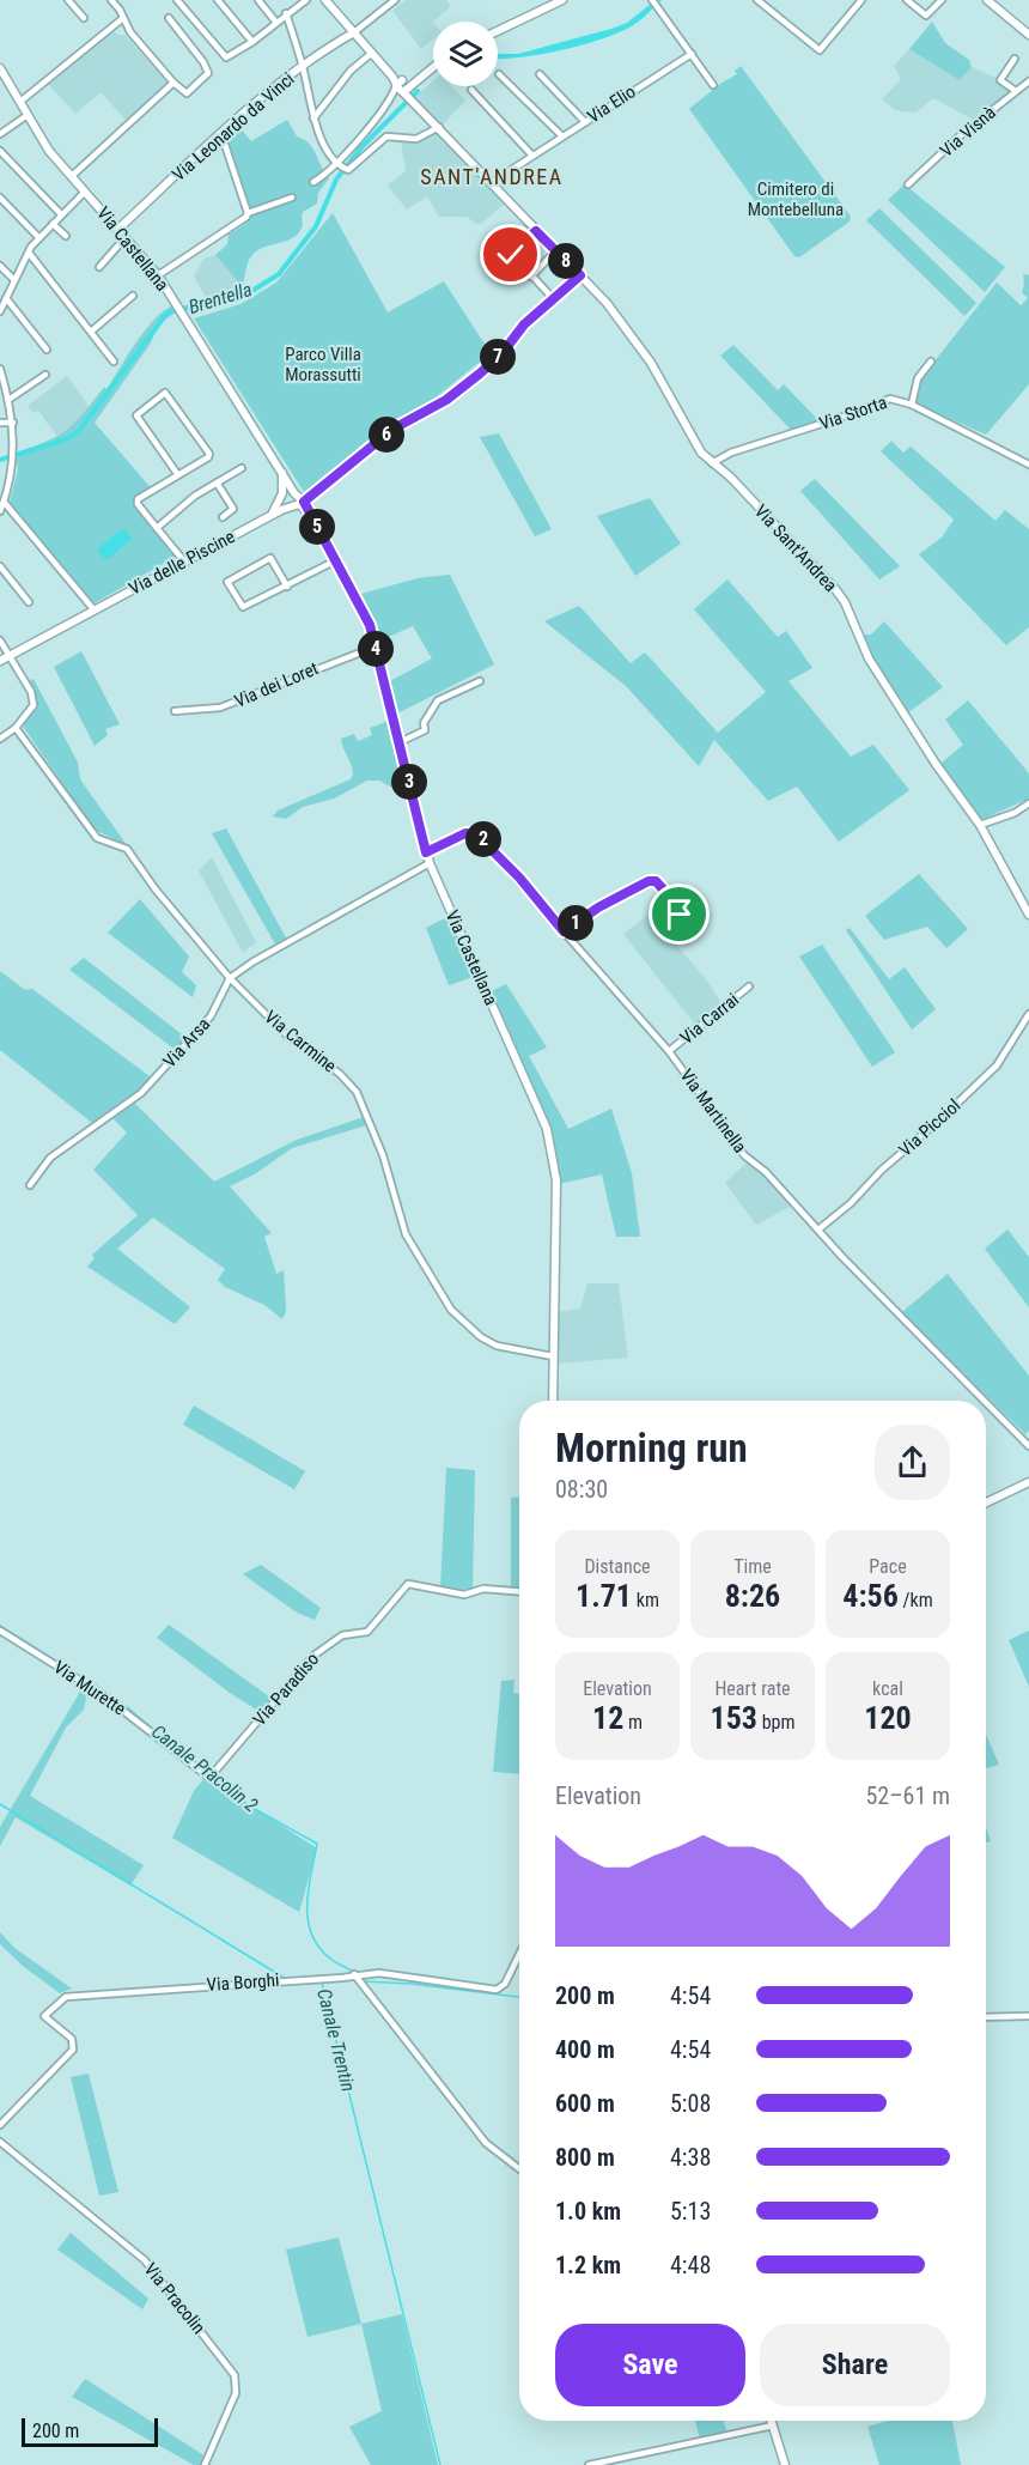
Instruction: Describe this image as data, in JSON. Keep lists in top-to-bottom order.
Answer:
{
  "streets": {
    "street": [
      "Via Elio",
      "Via Leonardo da Vinci",
      "Via Visnà",
      "Via Castellana",
      "Via Storta",
      "Via Sant'Andrea",
      "Via delle Piscine",
      "Via dei Loret",
      "Via Carrai",
      "Via Carmine",
      "Via Arsa",
      "Via Martinella",
      "Via Picciol",
      "Via Murette",
      "Via Paradiso",
      "Via Borghi",
      "Via Pracolin"
    ]
  },
  "crossings": [
    ["Via Elio", "Via Sant'Andrea"],
    ["Via Leonardo da Vinci", "Via Castellana"],
    ["Via Castellana", "Via delle Piscine"],
    ["Via Castellana", "Via dei Loret"],
    ["Via Castellana", "Via Carmine"],
    ["Via Castellana", "Via Martinella"],
    ["Via Storta", "Via Sant'Andrea"],
    ["Via Carrai", "Via Martinella"],
    ["Via Carmine", "Via Arsa"],
    ["Via Martinella", "Via Picciol"],
    ["Via Murette", "Via Paradiso"]
  ],
  "districts": ["SANT'ANDREA"],
  "water": ["Brentella", "Canale Pracolin 2", "Canale Trentin"],
  "parks": ["Cimitero di Montebelluna", "Parco Villa Morassutti"],
  "scale_bar": "200 m",
  "page": {
    "pins": [
      "8",
      "7",
      "6",
      "5",
      "4",
      "3",
      "2",
      "1"
    ],
    "heading": ["Morning run", "08:30"],
    "stats": [
      ["Distance", "1.71 km"],
      ["Time", "8:26"],
      ["Pace", "4:56 /km"],
      ["Elevation", "12 m"],
      ["Heart rate", "153 bpm"],
      ["kcal", "120"]
    ],
    "chart": ["Elevation", "52–61 m"],
    "list": [
      {
        "name": "200 m",
        "note": "4:54"
      },
      {
        "name": "400 m",
        "note": "4:54"
      },
      {
        "name": "600 m",
        "note": "5:08"
      },
      {
        "name": "800 m",
        "note": "4:38"
      },
      {
        "name": "1.0 km",
        "note": "5:13"
      },
      {
        "name": "1.2 km",
        "note": "4:48"
      }
    ],
    "buttons": ["Save", "Share"],
    "scale": "200 m"
  }
}
